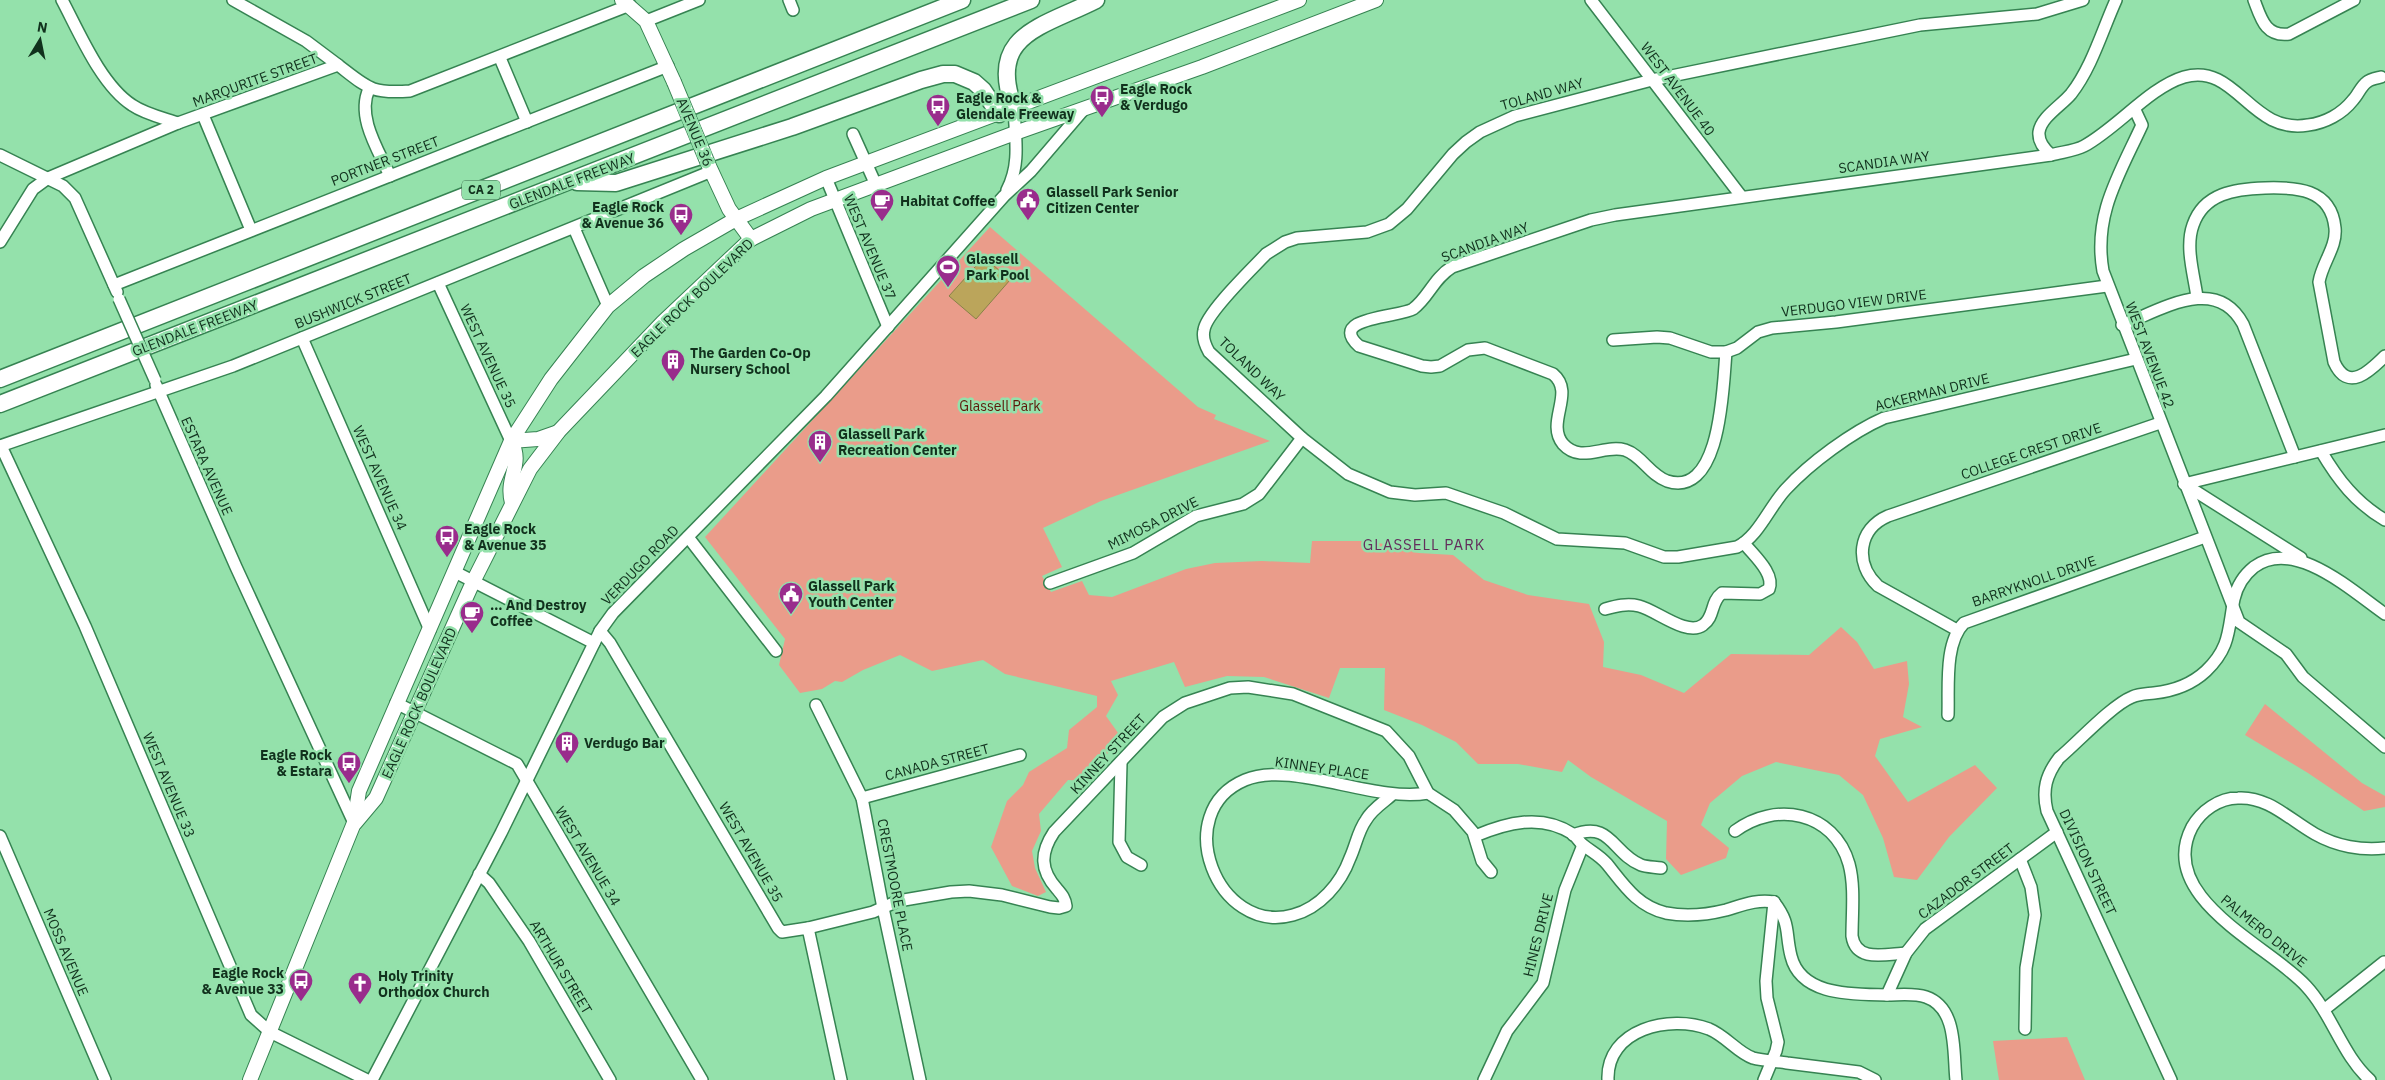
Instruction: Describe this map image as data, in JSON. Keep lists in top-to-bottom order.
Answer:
{
  "streets": {
    "highway": ["GLENDALE FREEWAY", "CA 2"],
    "main road": ["AVENUE 36", "EAGLE ROCK BOULEVARD"],
    "street": [
      "MARQURITE STREET",
      "WEST AVENUE 40",
      "TOLAND WAY",
      "PORTNER STREET",
      "SCANDIA WAY",
      "WEST AVENUE 37",
      "BUSHWICK STREET",
      "VERDUGO VIEW DRIVE",
      "WEST AVENUE 42",
      "WEST AVENUE 35",
      "ACKERMAN DRIVE",
      "COLLEGE CREST DRIVE",
      "ESTARA AVENUE",
      "WEST AVENUE 34",
      "MIMOSA DRIVE",
      "VERDUGO ROAD",
      "BARRYKNOLL DRIVE",
      "KINNEY STREET",
      "CANADA STREET",
      "KINNEY PLACE",
      "WEST AVENUE 33",
      "DIVISION STREET",
      "CAZADOR STREET",
      "CRESTMOORE PLACE",
      "PALMERO DRIVE",
      "HINES DRIVE",
      "MOSS AVENUE",
      "ARTHUR STREET"
    ]
  },
  "crossings": [
    ["MARQURITE STREET", "AVENUE 36"],
    ["MARQURITE STREET", "ESTARA AVENUE"],
    ["WEST AVENUE 40", "TOLAND WAY"],
    ["WEST AVENUE 40", "SCANDIA WAY"],
    ["TOLAND WAY", "MIMOSA DRIVE"],
    ["AVENUE 36", "PORTNER STREET"],
    ["AVENUE 36", "EAGLE ROCK BOULEVARD"],
    ["AVENUE 36", "BUSHWICK STREET"],
    ["PORTNER STREET", "ESTARA AVENUE"],
    ["SCANDIA WAY", "VERDUGO VIEW DRIVE"],
    ["SCANDIA WAY", "WEST AVENUE 42"],
    ["WEST AVENUE 37", "EAGLE ROCK BOULEVARD"],
    ["WEST AVENUE 37", "VERDUGO ROAD"],
    ["EAGLE ROCK BOULEVARD", "WEST AVENUE 35"],
    ["EAGLE ROCK BOULEVARD", "ESTARA AVENUE"],
    ["EAGLE ROCK BOULEVARD", "WEST AVENUE 34"],
    ["EAGLE ROCK BOULEVARD", "VERDUGO ROAD"],
    ["EAGLE ROCK BOULEVARD", "WEST AVENUE 33"],
    ["BUSHWICK STREET", "WEST AVENUE 35"],
    ["BUSHWICK STREET", "ESTARA AVENUE"],
    ["BUSHWICK STREET", "WEST AVENUE 34"],
    ["BUSHWICK STREET", "WEST AVENUE 33"],
    ["VERDUGO VIEW DRIVE", "WEST AVENUE 42"],
    ["WEST AVENUE 42", "ACKERMAN DRIVE"],
    ["WEST AVENUE 42", "COLLEGE CREST DRIVE"],
    ["WEST AVENUE 42", "BARRYKNOLL DRIVE"],
    ["WEST AVENUE 42", "DIVISION STREET"],
    ["WEST AVENUE 35", "VERDUGO ROAD"],
    ["WEST AVENUE 35", "KINNEY STREET"],
    ["COLLEGE CREST DRIVE", "BARRYKNOLL DRIVE"],
    ["WEST AVENUE 34", "VERDUGO ROAD"],
    ["VERDUGO ROAD", "ARTHUR STREET"],
    ["KINNEY STREET", "KINNEY PLACE"],
    ["KINNEY STREET", "CRESTMOORE PLACE"],
    ["CANADA STREET", "CRESTMOORE PLACE"],
    ["DIVISION STREET", "CAZADOR STREET"]
  ],
  "districts": ["GLASSELL PARK"],
  "parks": ["Glassell Park"],
  "places": {
    "bus stop": [
      "Eagle Rock & Verdugo",
      "Eagle Rock & Glendale Freeway",
      "Eagle Rock & Avenue 36",
      "Eagle Rock & Avenue 35",
      "Eagle Rock & Estara",
      "Eagle Rock & Avenue 33"
    ],
    "public building": ["Glassell Park Senior Citizen Center", "Glassell Park Youth Center"],
    "cafe": ["Habitat Coffee", "… And Destroy Coffee"],
    "sports": ["Glassell Park Pool"],
    "building": ["The Garden Co-Op Nursery School", "Glassell Park Recreation Center", "Verdugo Bar"],
    "church": ["Holy Trinity Orthodox Church"]
  },
  "north": "top"
}
